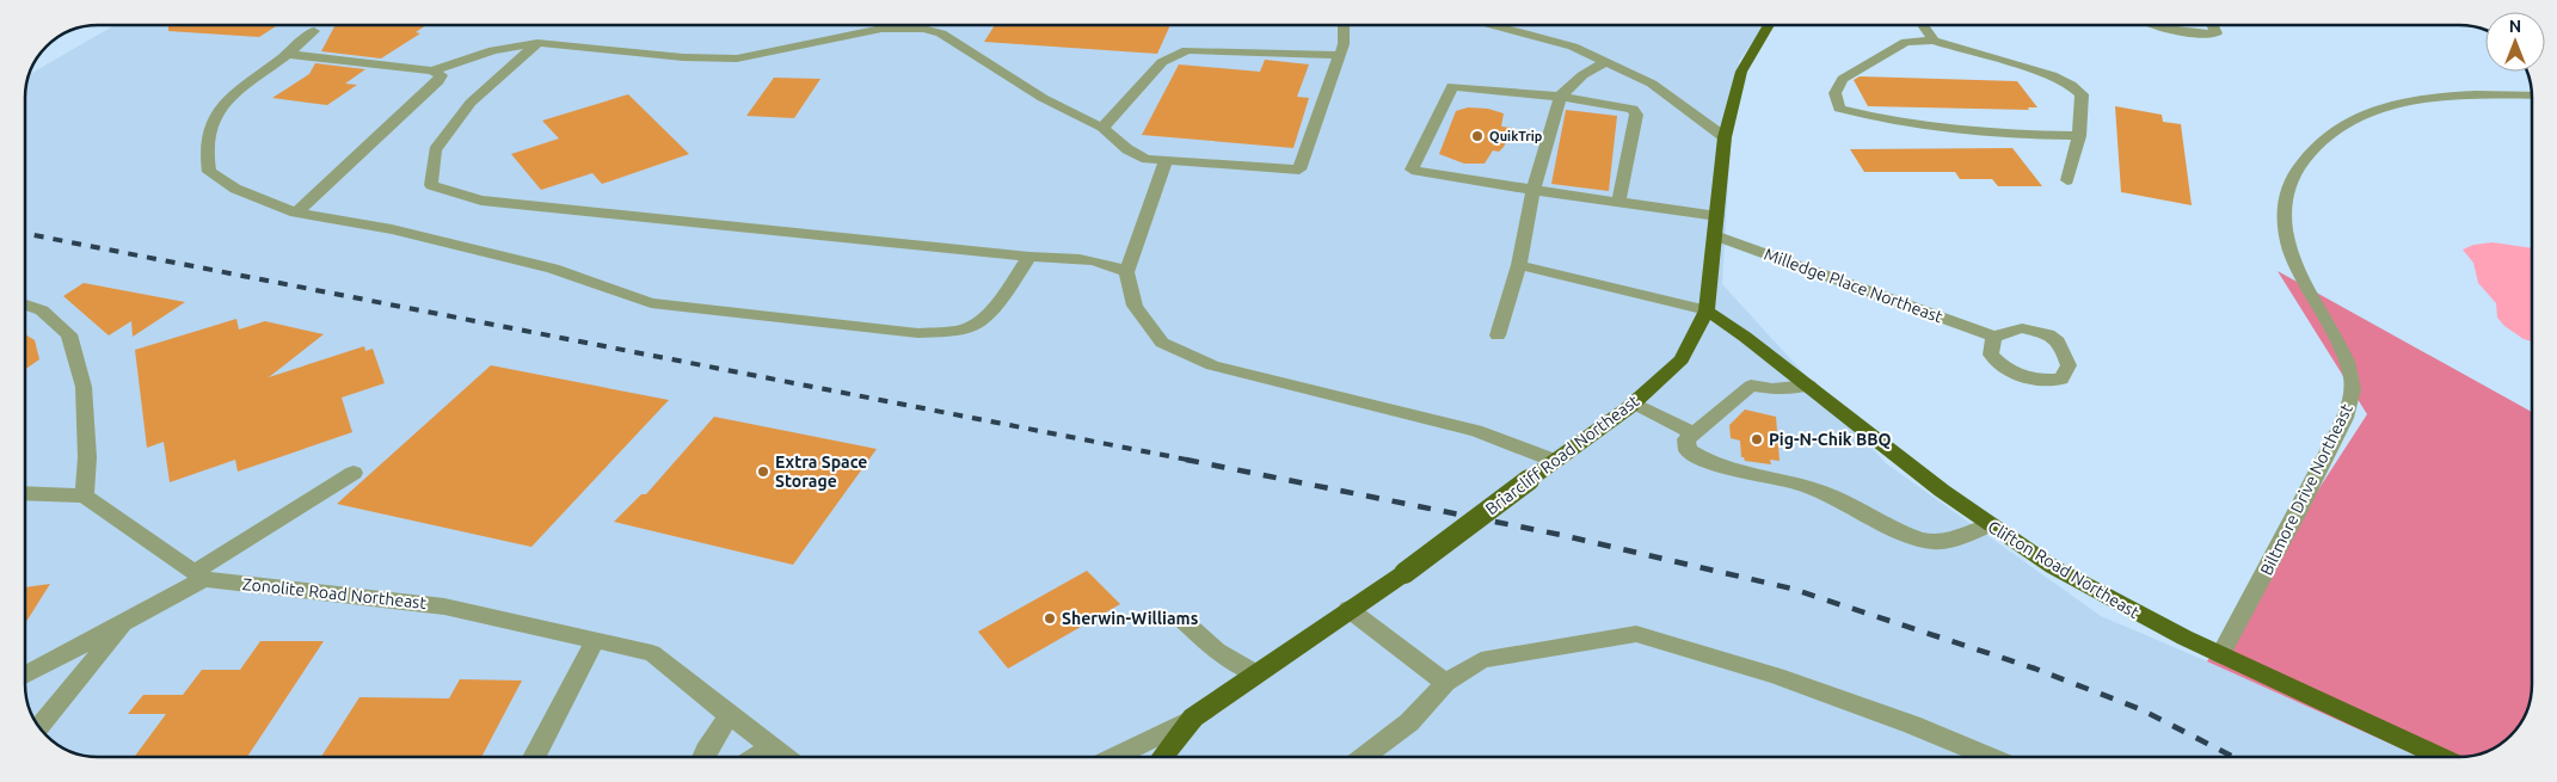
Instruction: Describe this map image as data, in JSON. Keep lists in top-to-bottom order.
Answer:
{
  "streets": {
    "main road": ["Briarcliff Road Northeast", "Clifton Road Northeast"],
    "street": ["Milledge Place Northeast", "Biltmore Drive Northeast", "Zonolite Road Northeast"]
  },
  "crossings": [
    ["Milledge Place Northeast", "Briarcliff Road Northeast"],
    ["Briarcliff Road Northeast", "Clifton Road Northeast"],
    ["Biltmore Drive Northeast", "Clifton Road Northeast"]
  ],
  "places": [
    "QuikTrip",
    "Pig-N-Chik BBQ",
    "Extra Space Storage",
    "Sherwin-Williams"
  ],
  "north": "top"
}
